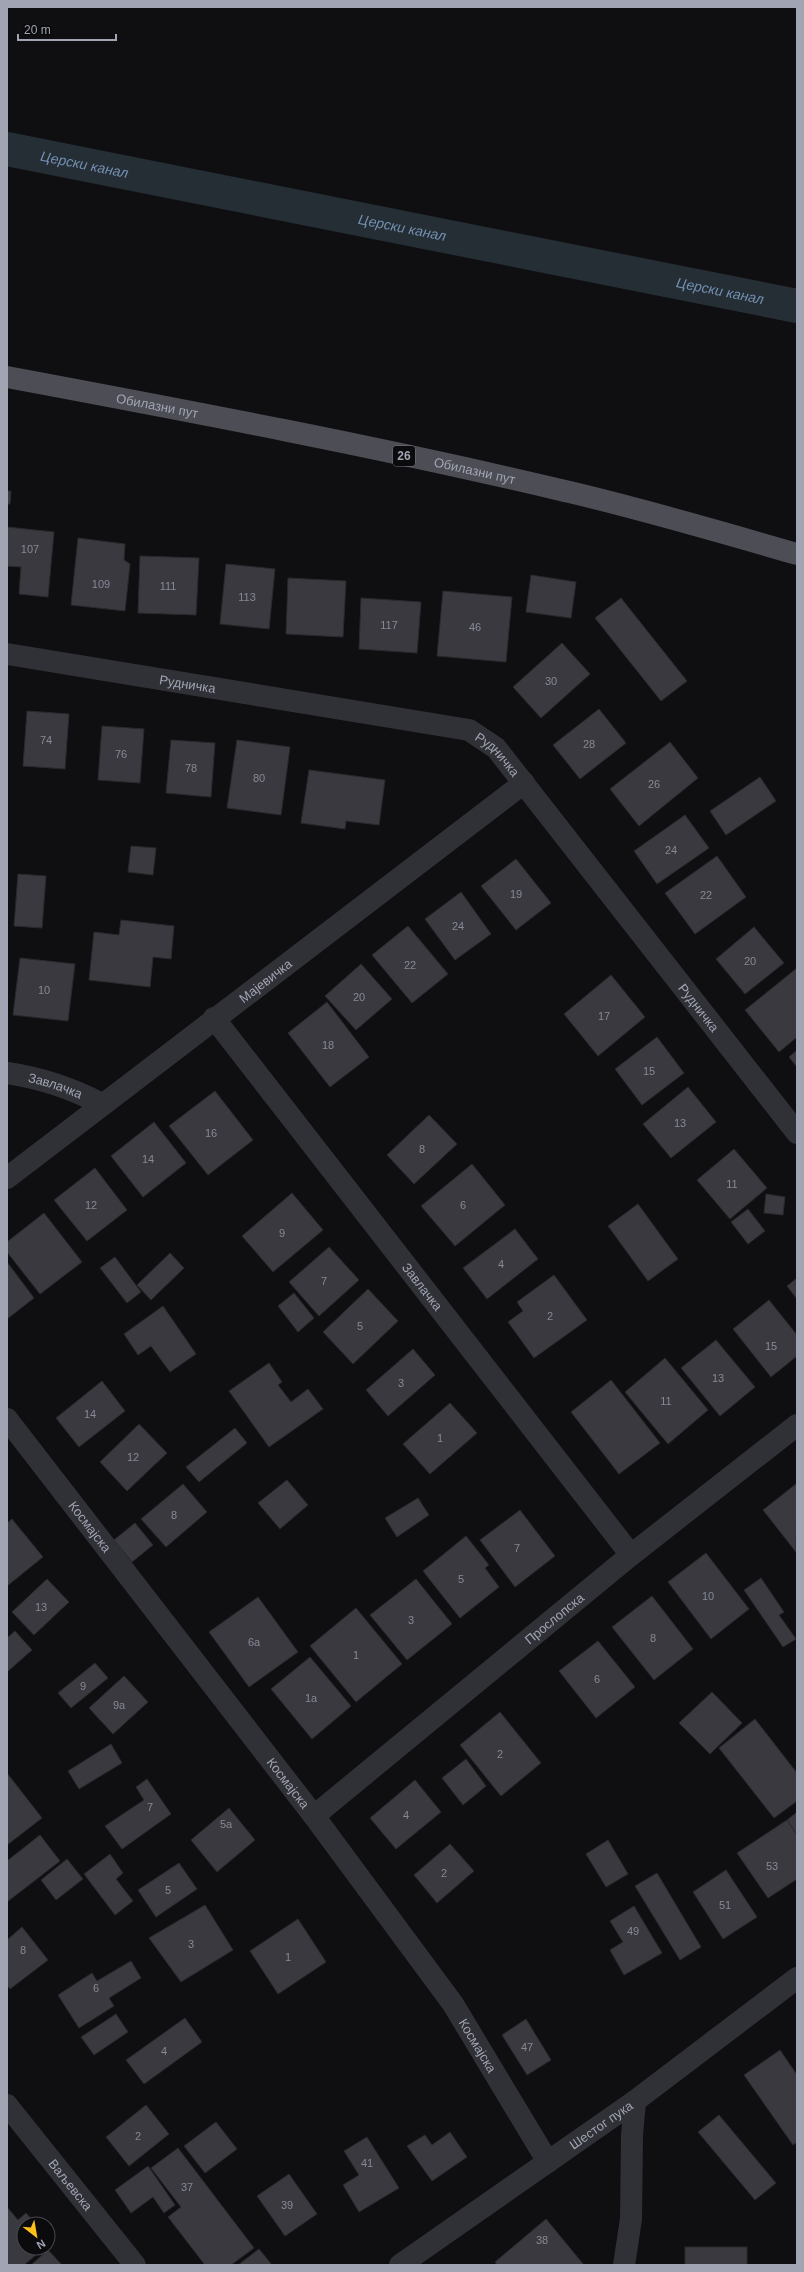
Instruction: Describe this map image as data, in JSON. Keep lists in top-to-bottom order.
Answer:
{
  "streets": {
    "main road": ["Обилазни пут", "26"],
    "street": [
      "Рудничка",
      "Мајевичка",
      "Завлачка",
      "Космајска",
      "Прослопска",
      "Шестог пука",
      "Ваљевска"
    ]
  },
  "crossings": [
    ["Рудничка", "Мајевичка"],
    ["Мајевичка", "Завлачка"],
    ["Завлачка", "Прослопска"],
    ["Космајска", "Прослопска"],
    ["Космајска", "Шестог пука"]
  ],
  "water": ["Церски канал"],
  "house_numbers": [
    "107",
    "109",
    "111",
    "113",
    "117",
    "46",
    "30",
    "74",
    "28",
    "76",
    "78",
    "80",
    "26",
    "24",
    "19",
    "22",
    "24",
    "20",
    "22",
    "10",
    "20",
    "17",
    "18",
    "15",
    "13",
    "16",
    "8",
    "14",
    "11",
    "12",
    "6",
    "9",
    "4",
    "7",
    "2",
    "5",
    "15",
    "13",
    "3",
    "11",
    "14",
    "1",
    "12",
    "8",
    "7",
    "5",
    "10",
    "13",
    "3",
    "8",
    "6a",
    "1",
    "6",
    "9",
    "1a",
    "9a",
    "2",
    "7",
    "4",
    "5a",
    "53",
    "2",
    "5",
    "51",
    "49",
    "3",
    "8",
    "1",
    "6",
    "47",
    "4",
    "2",
    "41",
    "37",
    "39",
    "38"
  ],
  "scale_bar": "20 m",
  "north": "bottom right"
}
